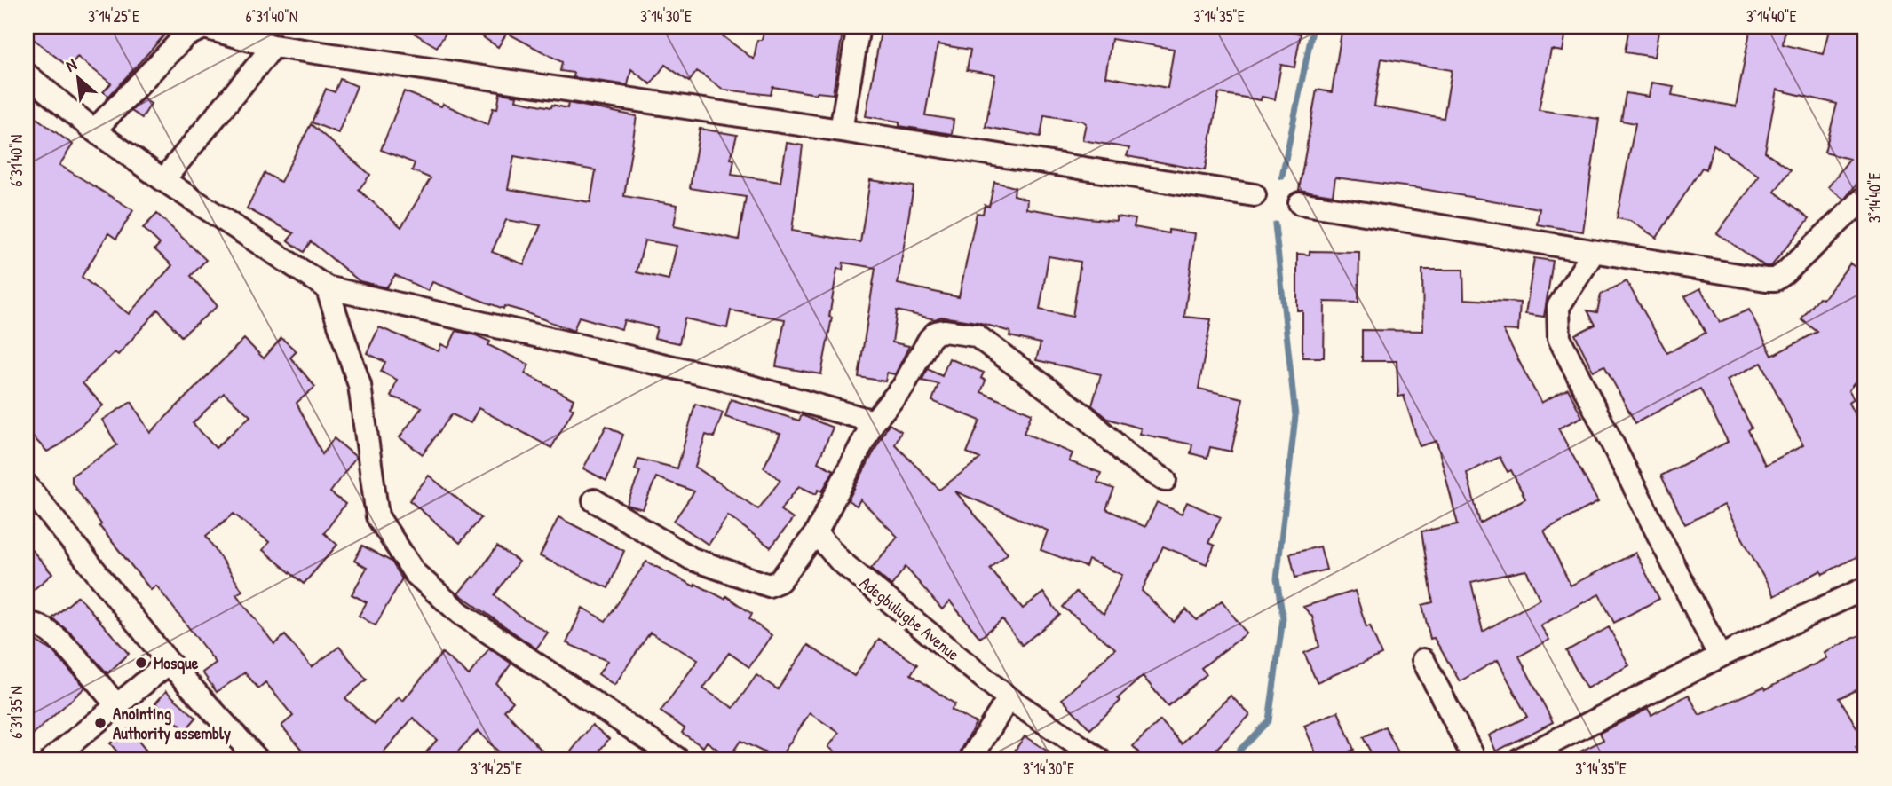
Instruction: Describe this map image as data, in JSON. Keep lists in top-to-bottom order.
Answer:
{
  "streets": {
    "street": ["Adegbulugbe Avenue"]
  },
  "places": ["Mosque", "Anointing Authority assembly"],
  "north": "top left",
  "coordinates": [
    "3°14'25\"E",
    "6°31'40\"N",
    "3°14'30\"E",
    "3°14'35\"E",
    "3°14'40\"E",
    "6°31'35\"N"
  ]
}
